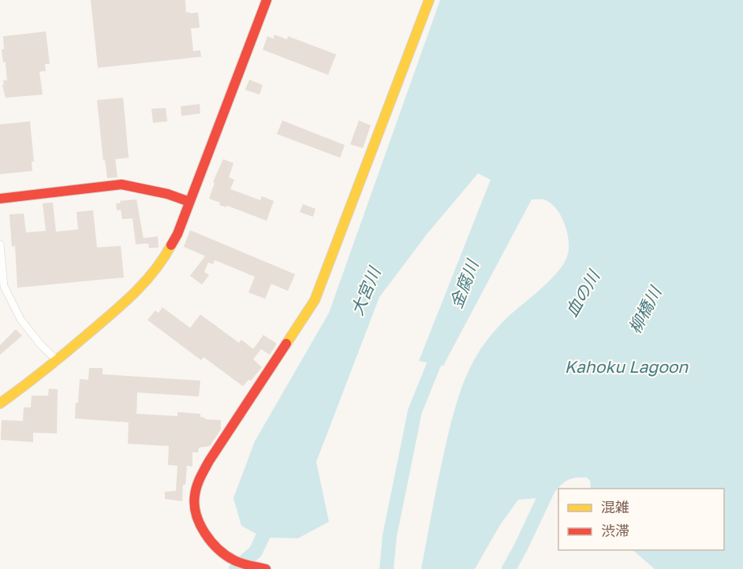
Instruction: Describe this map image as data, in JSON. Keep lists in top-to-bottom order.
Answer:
{
  "water": [
    "金腐川",
    "大宮川",
    "血の川",
    "柳橋川",
    "Kahoku Lagoon"
  ],
  "legend": ["混雑", "渋滞"]
}
